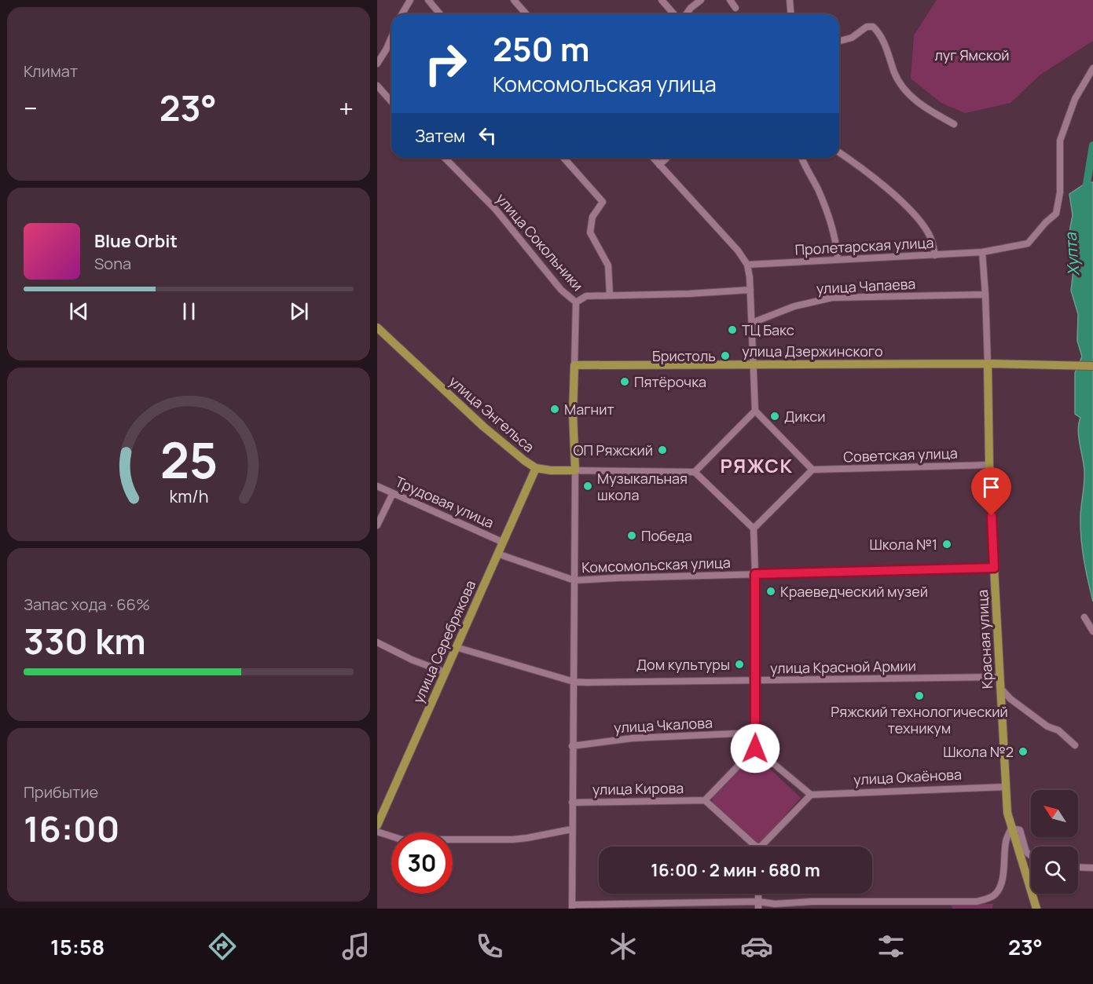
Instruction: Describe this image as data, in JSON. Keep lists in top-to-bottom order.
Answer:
{
  "streets": {
    "main road": [
      "улица Дзержинского",
      "улица Энгельса",
      "Красная улица",
      "улица Серебрякова"
    ],
    "street": [
      "улица Сокольники",
      "Пролетарская улица",
      "улица Чапаева",
      "Советская улица",
      "Трудовая улица",
      "Комсомольская улица",
      "улица Красной Армии",
      "улица Чкалова",
      "улица Окаёнова",
      "улица Кирова"
    ]
  },
  "crossings": [
    ["улица Сокольники", "улица Дзержинского"],
    ["улица Дзержинского", "Красная улица"],
    ["улица Энгельса", "улица Серебрякова"],
    ["Советская улица", "Красная улица"],
    ["Трудовая улица", "улица Серебрякова"],
    ["Комсомольская улица", "Красная улица"],
    ["Красная улица", "улица Красной Армии"],
    ["Красная улица", "улица Окаёнова"],
    ["улица Серебрякова", "улица Красной Армии"]
  ],
  "districts": ["РЯЖСК"],
  "water": ["Хупта"],
  "parks": ["луг Ямской"],
  "places": [
    "ТЦ Бакс",
    "Бристоль",
    "Пятёрочка",
    "Магнит",
    "Дикси",
    "ОП Ряжский",
    "Музыкальная школа",
    "Победа",
    "Школа №1",
    "Краеведческий музей",
    "Дом культуры",
    "Ряжский технологический техникум",
    "Школа №2"
  ],
  "north": "top left",
  "page": {
    "tile": [
      "Климат",
      ["Запас хода · 66%", "330 km"],
      ["Прибытие", "16:00"]
    ],
    "turn": ["250 m", "Комсомольская улица"],
    "heat": ["−", "23°", "+"],
    "then": "Затем",
    "song": ["Blue Orbit", "Sona"],
    "limit": "30",
    "trip": "16:00 · 2 мин · 680 m",
    "tabs": ["15:58", "23°"],
    "gauge": ["25", "km/h"]
  }
}
